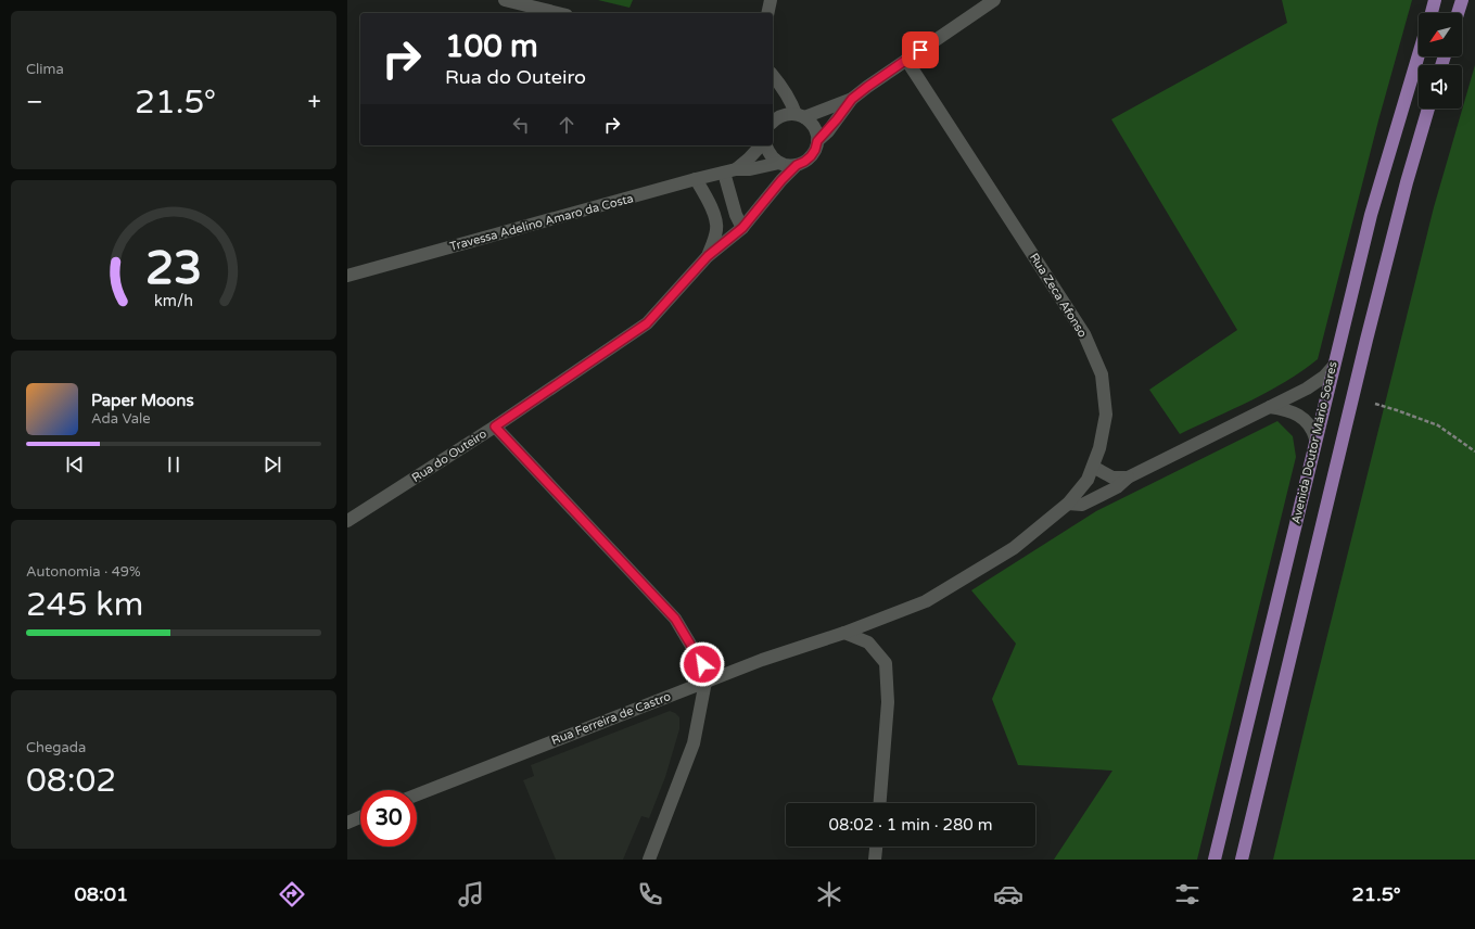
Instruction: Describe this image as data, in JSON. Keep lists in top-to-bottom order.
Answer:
{
  "streets": {
    "main road": ["Avenida Doutor Mário Soares"],
    "street": [
      "Travessa Adelino Amaro da Costa",
      "Rua Zeca Afonso",
      "Rua do Outeiro",
      "Rua Ferreira de Castro"
    ]
  },
  "crossings": [
    ["Travessa Adelino Amaro da Costa", "Rua do Outeiro"],
    ["Rua Zeca Afonso", "Rua Ferreira de Castro"]
  ],
  "north": "bottom left",
  "page": {
    "tile": [
      "Clima",
      ["Autonomia · 49%", "245 km"],
      ["Chegada", "08:02"]
    ],
    "turn": ["100 m", "Rua do Outeiro"],
    "heat": ["−", "21.5°", "+"],
    "song": ["Paper Moons", "Ada Vale"],
    "limit": "30",
    "trip": "08:02 · 1 min · 280 m",
    "tabs": ["08:01", "21.5°"],
    "gauge": ["23", "km/h"]
  }
}
